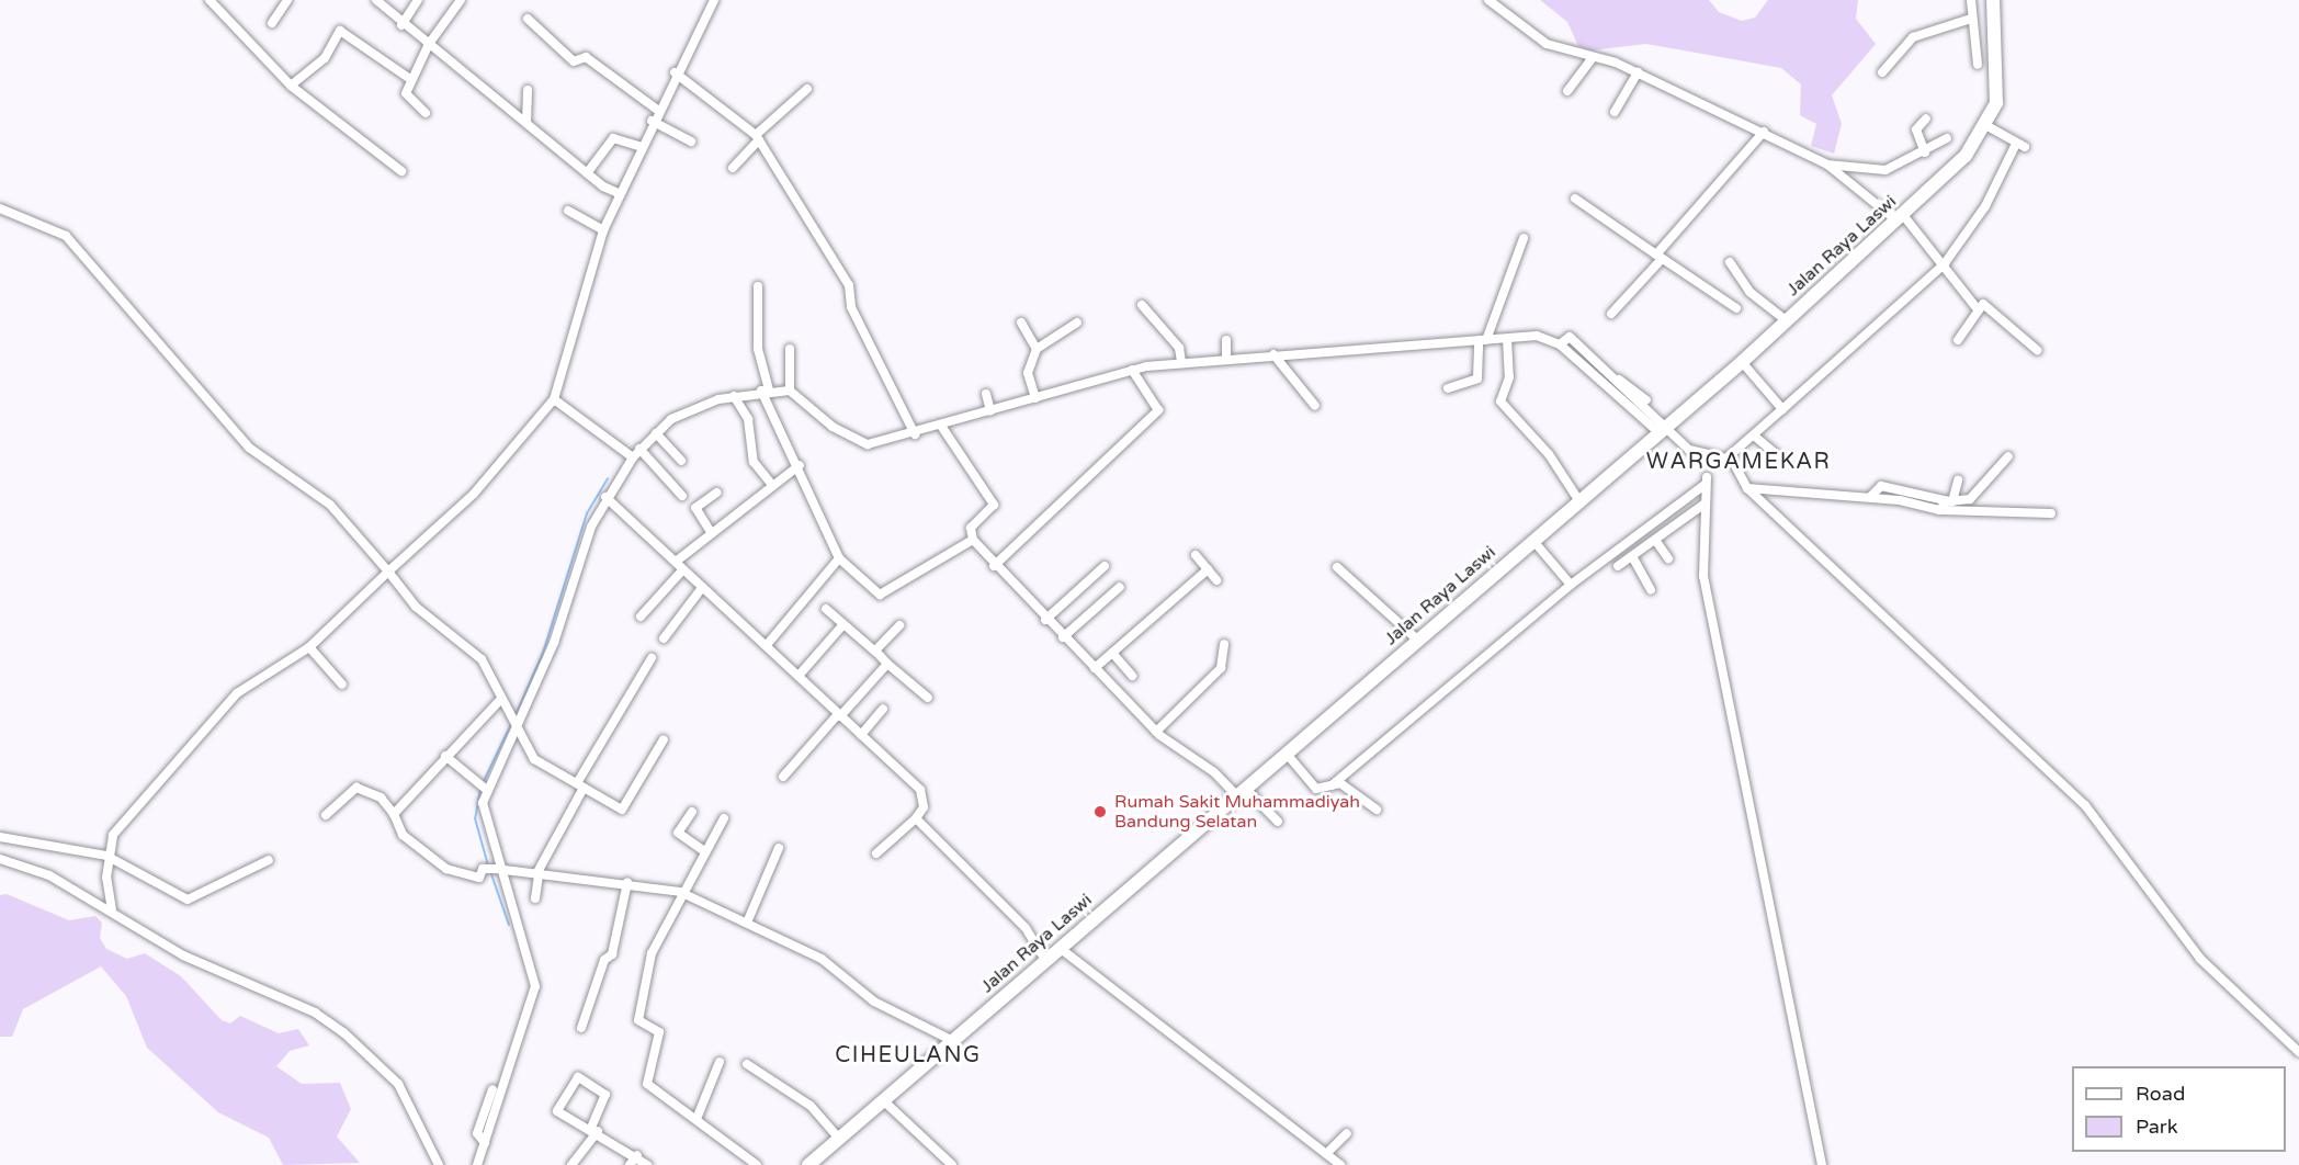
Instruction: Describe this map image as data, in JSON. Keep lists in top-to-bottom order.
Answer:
{
  "streets": {
    "main road": ["Jalan Raya Laswi"]
  },
  "districts": ["WARGAMEKAR", "CIHEULANG"],
  "places": ["Rumah Sakit Muhammadiyah Bandung Selatan"],
  "legend": ["Road", "Park"]
}
